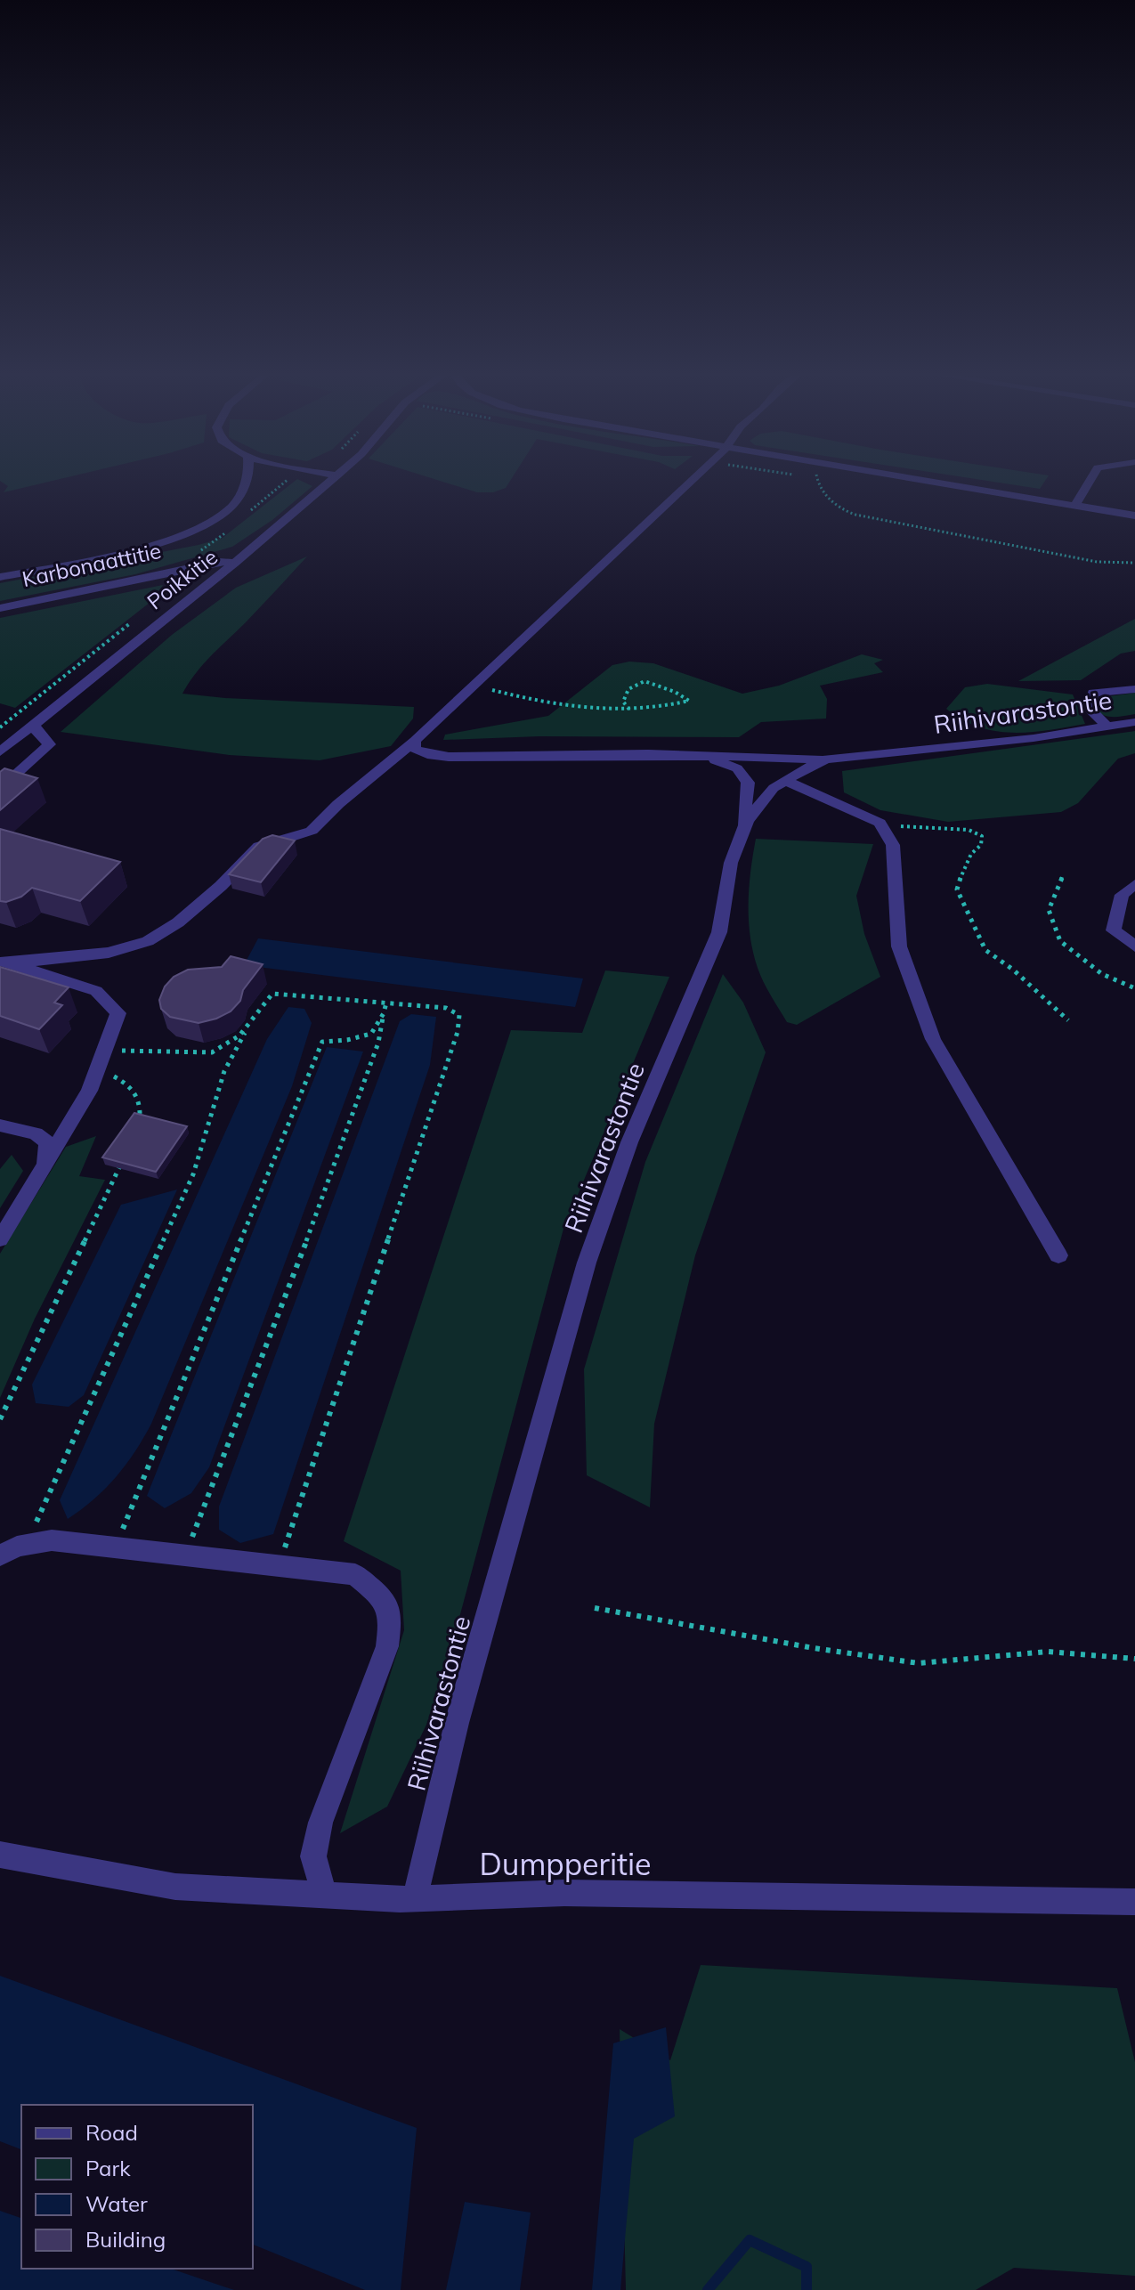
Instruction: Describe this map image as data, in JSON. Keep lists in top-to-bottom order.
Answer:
{
  "streets": {
    "street": [
      "Karbonaattitie",
      "Poikkitie",
      "Riihivarastontie",
      "Dumpperitie"
    ]
  },
  "crossings": [
    ["Karbonaattitie", "Poikkitie"],
    ["Riihivarastontie", "Dumpperitie"]
  ],
  "legend": [
    "Road",
    "Park",
    "Water",
    "Building"
  ]
}
